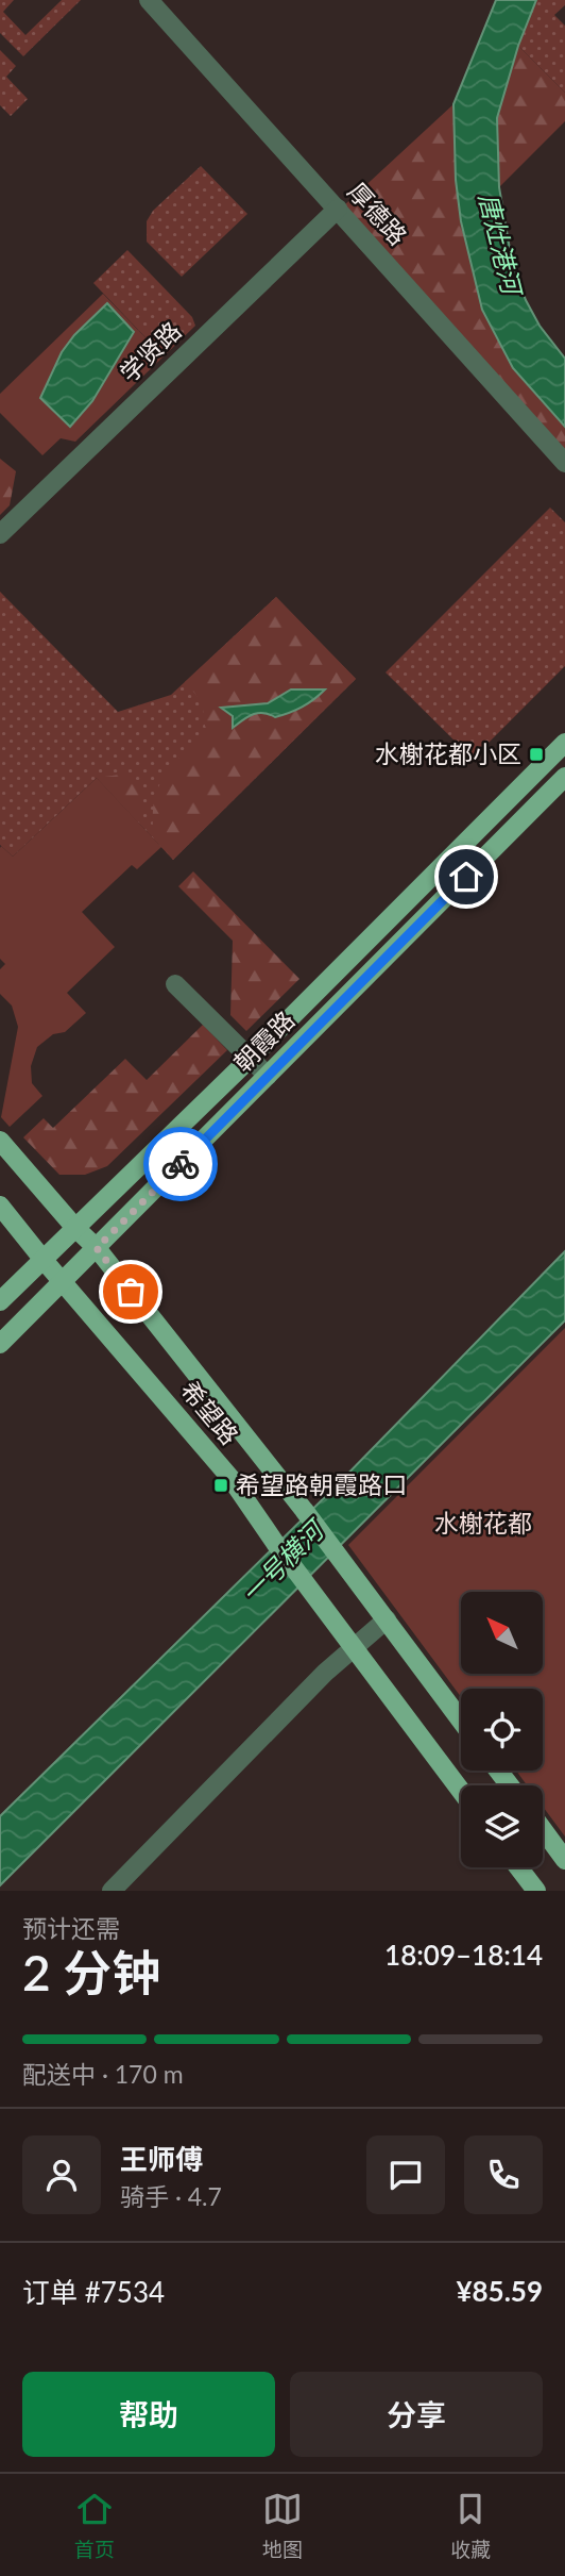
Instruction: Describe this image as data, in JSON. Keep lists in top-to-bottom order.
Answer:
{
  "streets": {
    "main road": ["朝霞路", "希望路"],
    "street": ["厚德路", "学贤路"]
  },
  "crossings": [
    ["厚德路", "学贤路"],
    ["朝霞路", "希望路"]
  ],
  "water": ["唐灶港河", "一号横河"],
  "parks": ["水榭花都"],
  "places": {
    "transit": ["水榭花都小区", "希望路朝霞路口"]
  },
  "north": "top left",
  "page": {
    "heading": ["2 分钟", "预计还需", "18:09–18:14"],
    "panel": [
      "王师傅",
      "骑手 · 4.7",
      "订单 #7534",
      "¥85.59"
    ],
    "bar": "配送中 · 170 m",
    "buttons": ["帮助", "分享"],
    "tabs": ["首页", "地图", "收藏"]
  }
}
